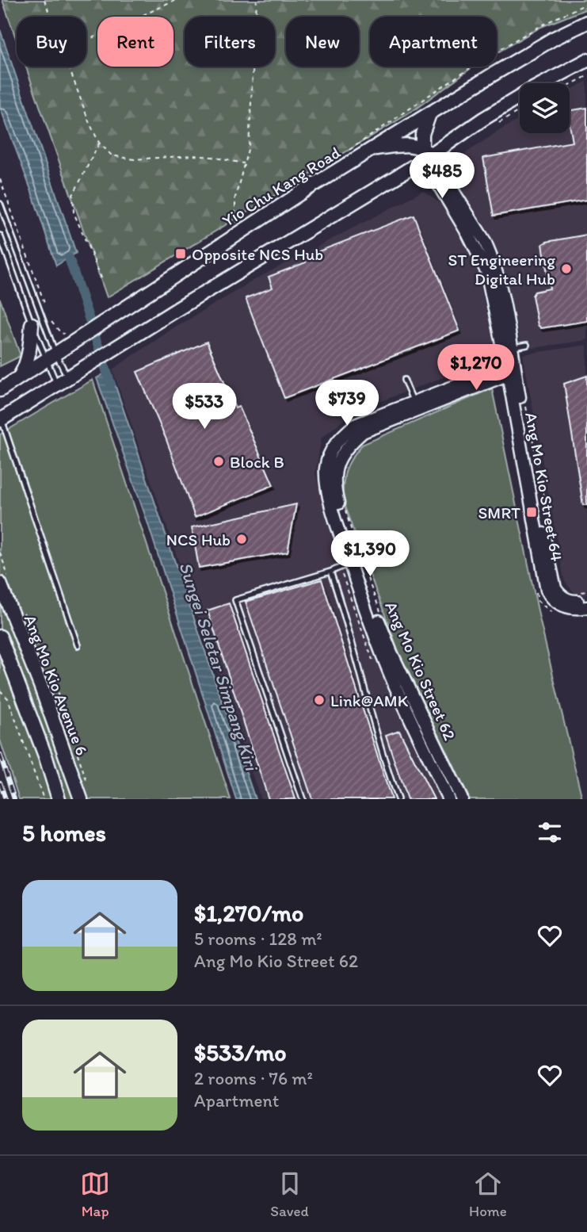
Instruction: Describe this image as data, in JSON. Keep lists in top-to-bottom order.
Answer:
{
  "streets": {
    "main road": ["Yio Chu Kang Road", "Ang Mo Kio Avenue 6"],
    "street": ["Ang Mo Kio Street 64", "Ang Mo Kio Street 62"]
  },
  "crossings": [
    ["Ang Mo Kio Street 64", "Ang Mo Kio Street 62"]
  ],
  "water": ["Sungei Seletar Simpang Kiri"],
  "places": {
    "transit": ["Opposite NCS Hub", "SMRT"],
    "other": [
      "ST Engineering Digital Hub",
      "Block B",
      "NCS Hub",
      "Link@AMK"
    ]
  },
  "page": {
    "chip": [
      "Buy",
      "Rent",
      "Filters",
      "New",
      "Apartment"
    ],
    "price": [
      "$485",
      "$1,270",
      "$739",
      "$533",
      "$1,390"
    ],
    "heading": "5 homes",
    "list": [
      {
        "name": "$1,270/mo",
        "note": "5 rooms · 128 m² · Ang Mo Kio Street 62"
      },
      {
        "name": "$533/mo",
        "note": "2 rooms · 76 m² · Apartment"
      }
    ],
    "tabs": ["Map", "Saved", "Home"]
  }
}
